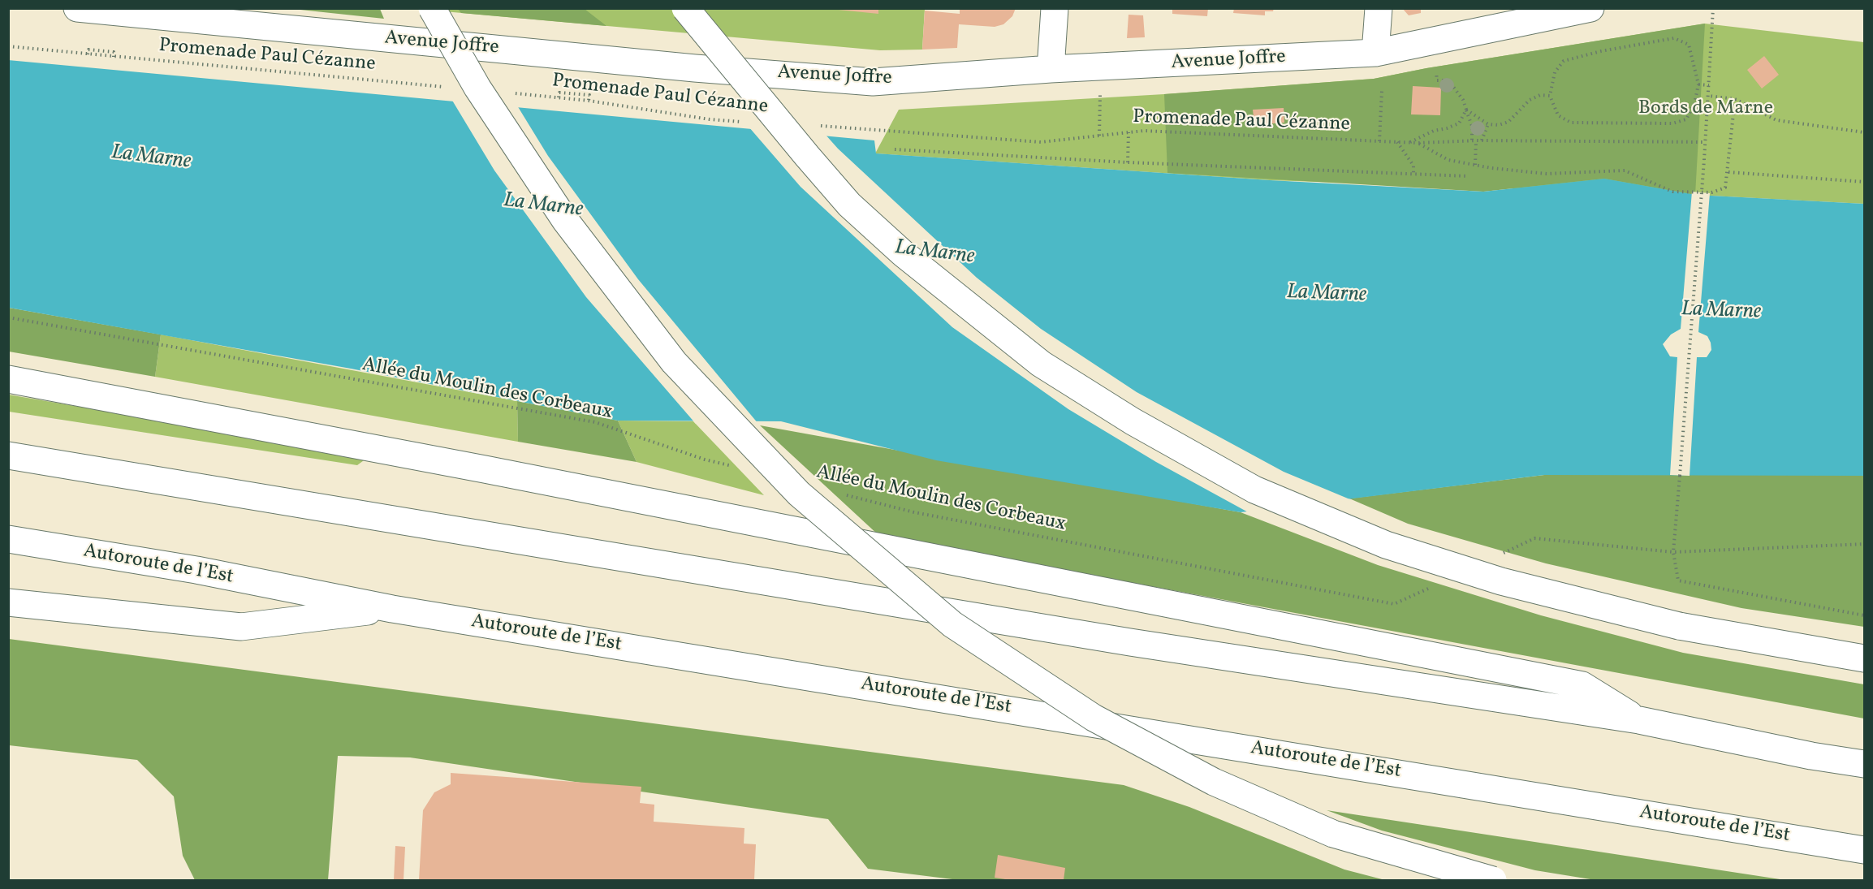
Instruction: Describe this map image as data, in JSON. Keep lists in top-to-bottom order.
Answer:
{
  "streets": {
    "main road": ["Avenue Joffre", "Autoroute de l’Est"],
    "path": ["Promenade Paul Cézanne", "Allée du Moulin des Corbeaux"]
  },
  "water": ["La Marne"],
  "parks": ["Bords de Marne"]
}
